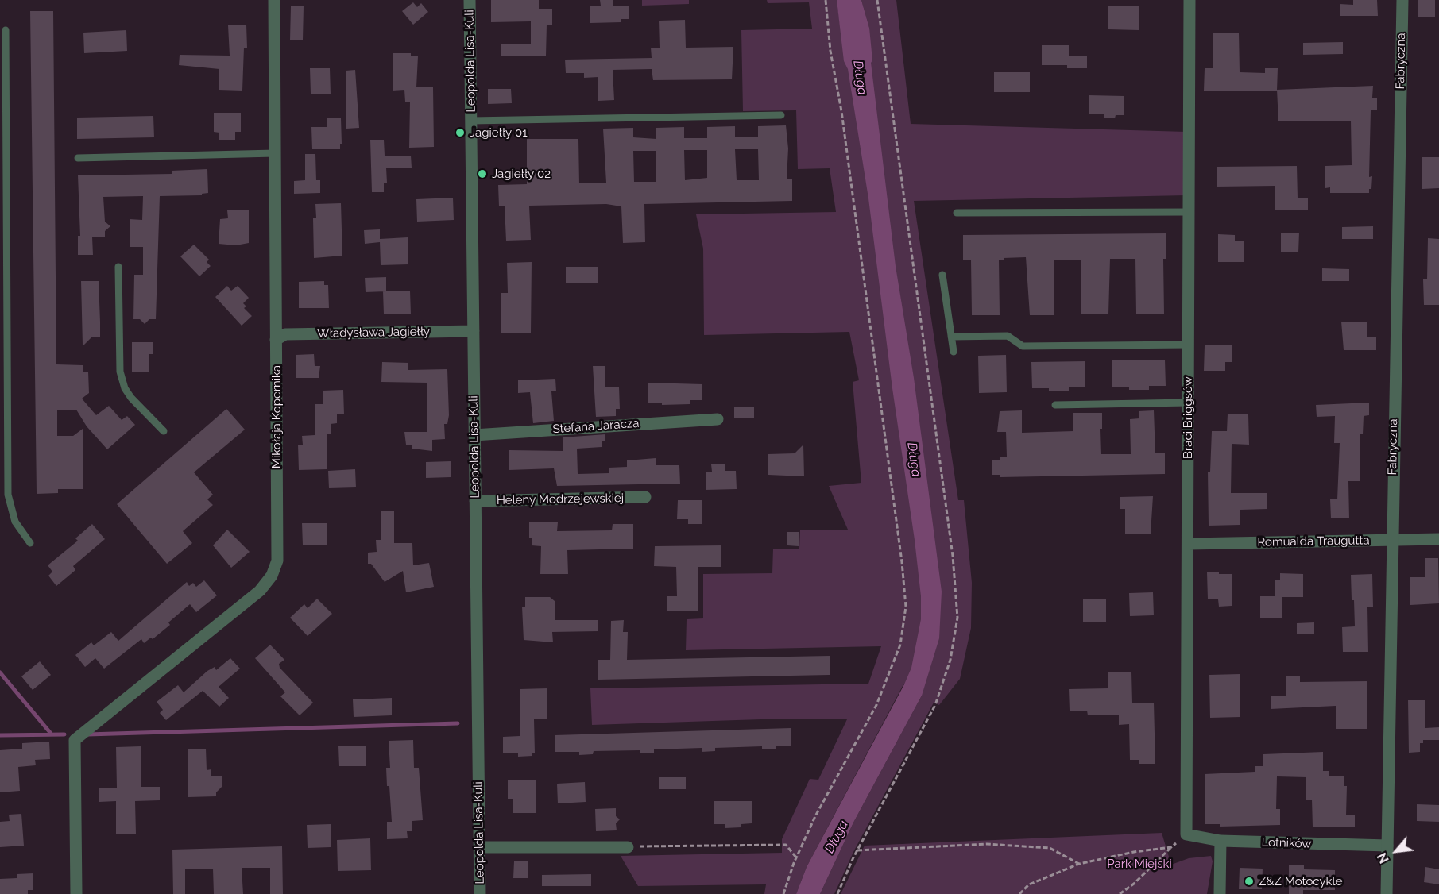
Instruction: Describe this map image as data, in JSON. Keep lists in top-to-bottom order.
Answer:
{
  "streets": {
    "street": [
      "Leopolda Lisa-Kuli",
      "Fabryczna",
      "Władysława Jagiełły",
      "Mikołaja Kopernika",
      "Braci Briggsów",
      "Stefana Jaracza",
      "Heleny Modrzejewskiej",
      "Romualda Traugutta",
      "Lotników"
    ]
  },
  "crossings": [
    ["Leopolda Lisa-Kuli", "Władysława Jagiełły"],
    ["Leopolda Lisa-Kuli", "Stefana Jaracza"],
    ["Leopolda Lisa-Kuli", "Heleny Modrzejewskiej"],
    ["Fabryczna", "Romualda Traugutta"],
    ["Fabryczna", "Lotników"],
    ["Władysława Jagiełły", "Mikołaja Kopernika"],
    ["Braci Briggsów", "Romualda Traugutta"],
    ["Braci Briggsów", "Lotników"]
  ],
  "water": ["Długa"],
  "parks": ["Park Miejski"],
  "places": ["Jagiełły 01", "Jagiełły 02", "Z&Z Motocykle"],
  "north": "bottom left"
}
